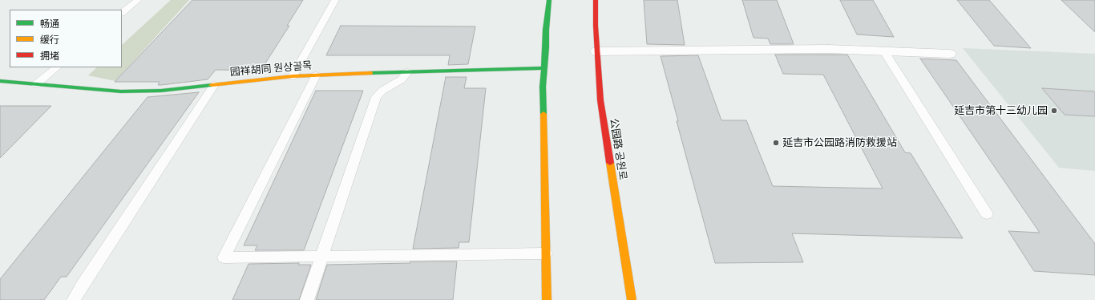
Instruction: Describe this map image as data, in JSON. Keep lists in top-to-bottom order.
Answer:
{
  "streets": {
    "main road": ["园祥胡同 원상골목", "公园路 공원로"]
  },
  "places": ["延吉市第十三幼儿园", "延吉市公园路消防救援站"],
  "legend": ["畅通", "缓行", "拥堵"]
}
